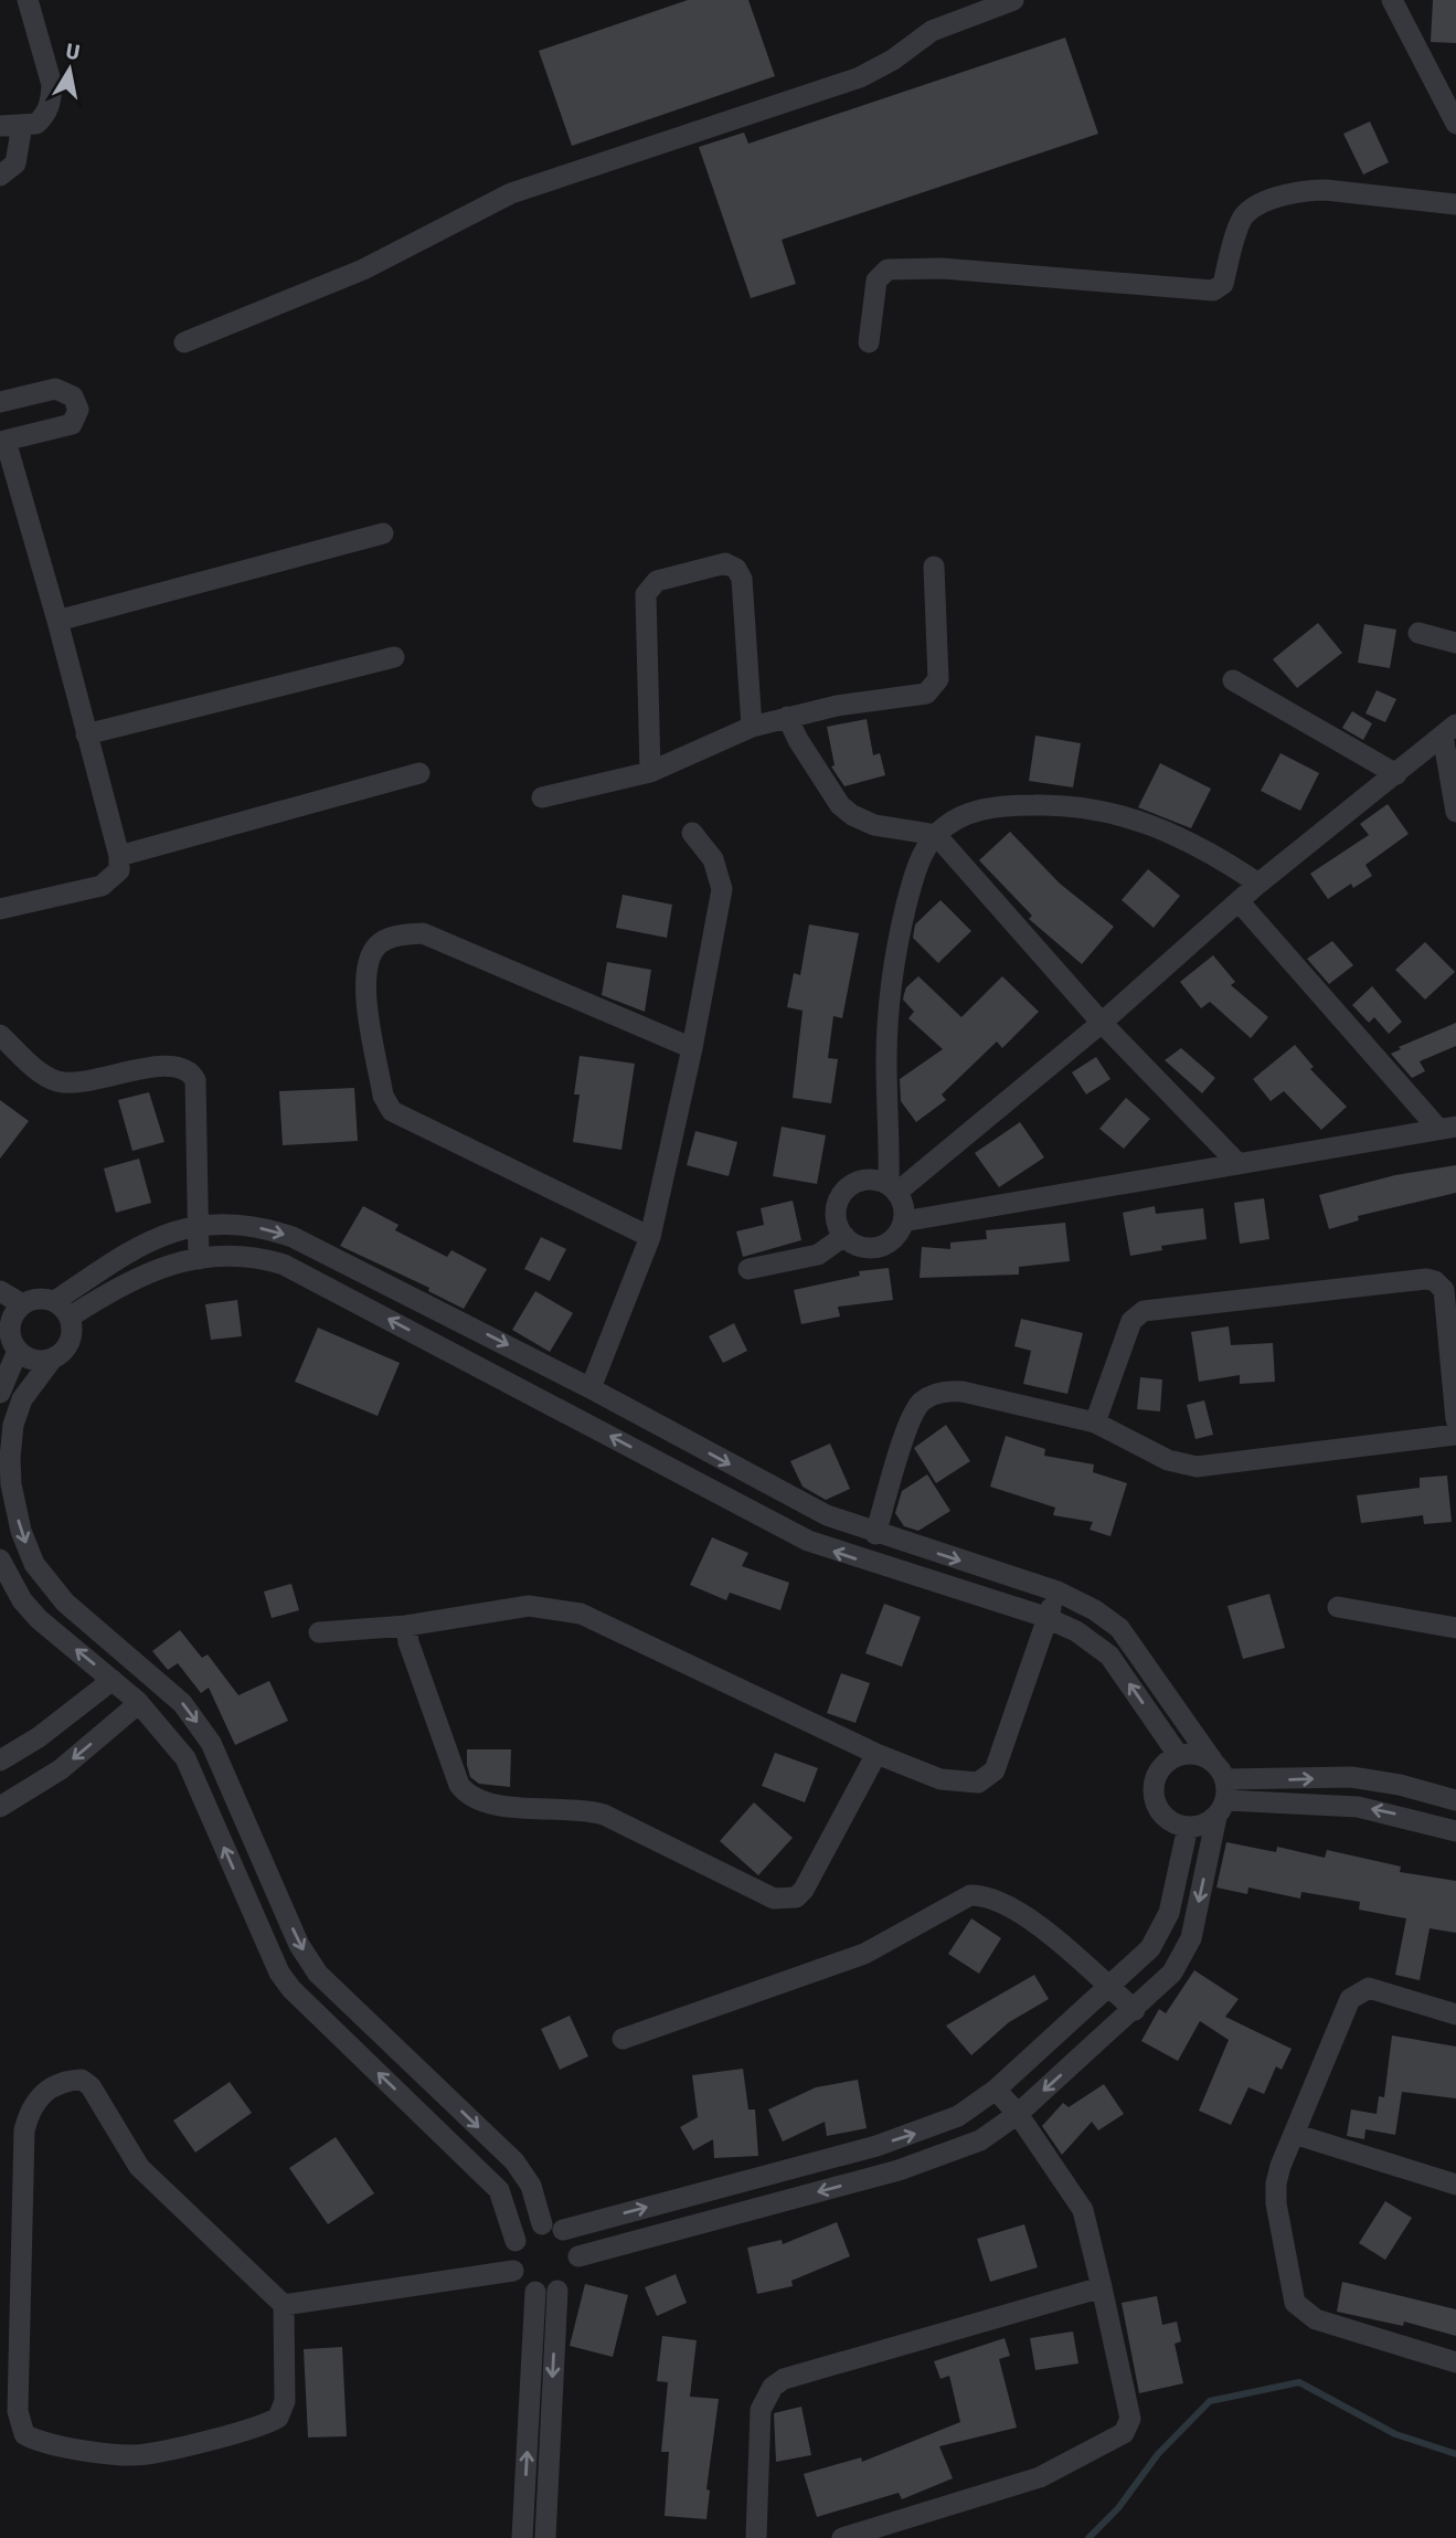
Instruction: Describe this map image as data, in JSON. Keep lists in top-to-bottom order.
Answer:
{
  "north": "top"
}
